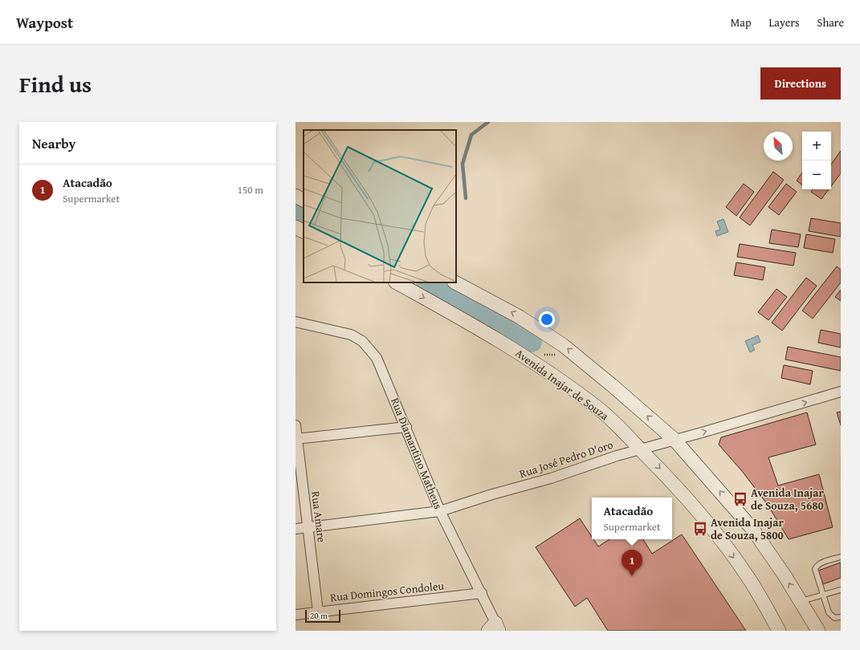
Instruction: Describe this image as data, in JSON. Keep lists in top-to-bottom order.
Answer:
{
  "streets": {
    "main road": ["Avenida Inajar de Souza"],
    "street": [
      "Rua Diamantino Matheus",
      "Rua José Pedro D'oro",
      "Rua Amare",
      "Rua Domingos Condoleu"
    ]
  },
  "crossings": [
    ["Avenida Inajar de Souza", "Rua José Pedro D'oro"],
    ["Rua Diamantino Matheus", "Rua José Pedro D'oro"],
    ["Rua Diamantino Matheus", "Rua Domingos Condoleu"],
    ["Rua José Pedro D'oro", "Rua Amare"],
    ["Rua Amare", "Rua Domingos Condoleu"]
  ],
  "places": {
    "bus stop": ["Avenida Inajar de Souza, 5680", "Avenida Inajar de Souza, 5800"]
  },
  "scale_bar": "20 m",
  "north": "top left",
  "page": {
    "header": "Waypost",
    "nav": ["Map", "Layers", "Share"],
    "title": "Find us",
    "buttons": "Directions",
    "heading": "Nearby",
    "map_buttons": ["+", "−"],
    "list": [
      {
        "mark": "1",
        "name": "Atacadão",
        "note": "Supermarket",
        "value": "150 m"
      }
    ],
    "popup": ["Atacadão", "Supermarket"],
    "pins": "1",
    "scale": "20 m"
  }
}
